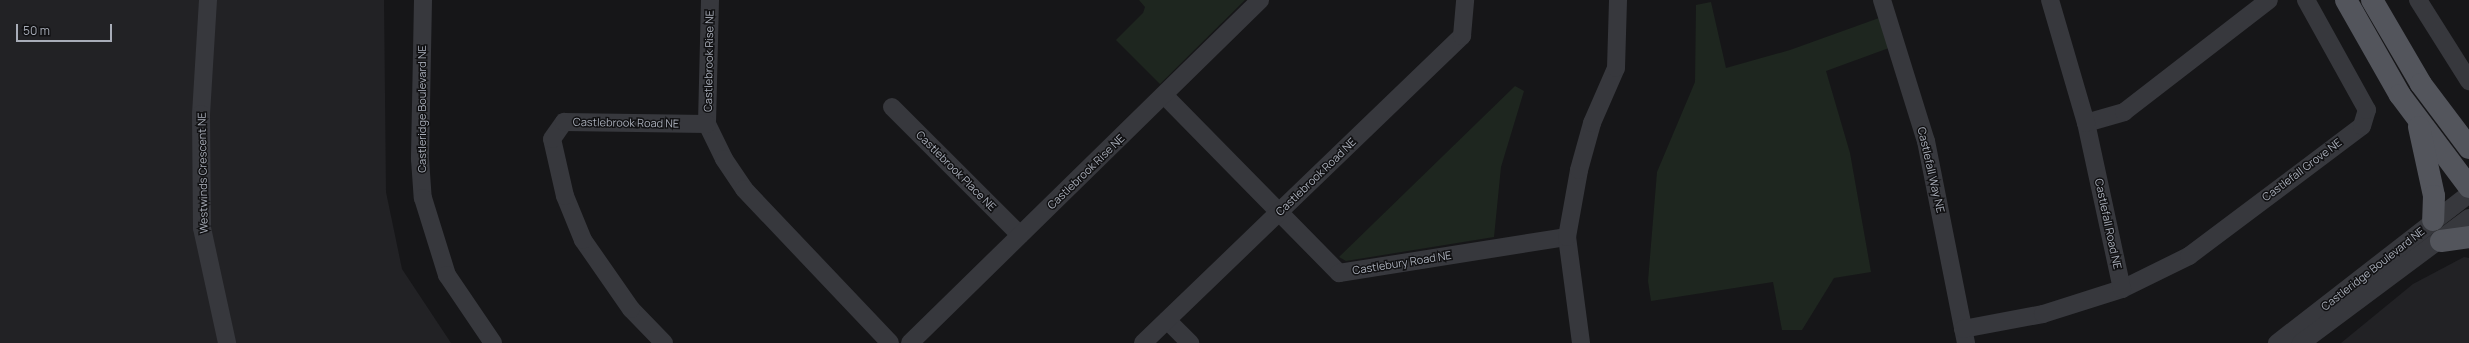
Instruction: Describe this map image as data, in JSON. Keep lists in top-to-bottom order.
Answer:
{
  "streets": {
    "street": [
      "Castlebrook Rise NE",
      "Castleridge Boulevard NE",
      "Castlebrook Road NE",
      "Castlefall Way NE",
      "Castlefall Grove NE",
      "Castlebrook Place NE",
      "Westwinds Crescent NE",
      "Castlefall Road NE",
      "Castlebury Road NE"
    ]
  },
  "crossings": [
    ["Castlebrook Rise NE", "Castlebrook Road NE"],
    ["Castlebrook Rise NE", "Castlebrook Place NE"],
    ["Castlebrook Rise NE", "Castlebury Road NE"],
    ["Castlebrook Road NE", "Castlebury Road NE"],
    ["Castlefall Grove NE", "Castlefall Road NE"]
  ],
  "scale_bar": "50 m"
}
